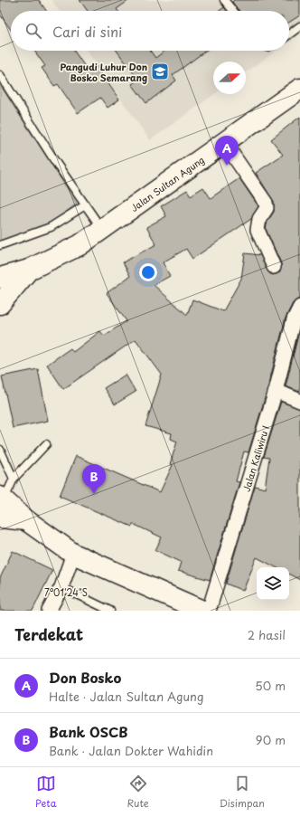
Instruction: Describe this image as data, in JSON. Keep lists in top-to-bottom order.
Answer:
{
  "streets": {
    "highway": ["Jalan Sultan Agung"],
    "street": ["Jalan Kaliwiru I"]
  },
  "places": {
    "school or university": ["Pangudi Luhur Don Bosko Semarang"]
  },
  "north": "right",
  "page": {
    "search": "Cari di sini",
    "pins": ["A", "B"],
    "heading": ["Terdekat", "2 hasil"],
    "list": [
      {
        "mark": "A",
        "name": "Don Bosko",
        "note": "Halte · Jalan Sultan Agung",
        "value": "50 m"
      },
      {
        "mark": "B",
        "name": "Bank OSCB",
        "note": "Bank · Jalan Dokter Wahidin",
        "value": "90 m"
      }
    ],
    "nav": ["Peta", "Rute", "Disimpan"]
  },
  "coordinates": ["7°01'24\"S"]
}
